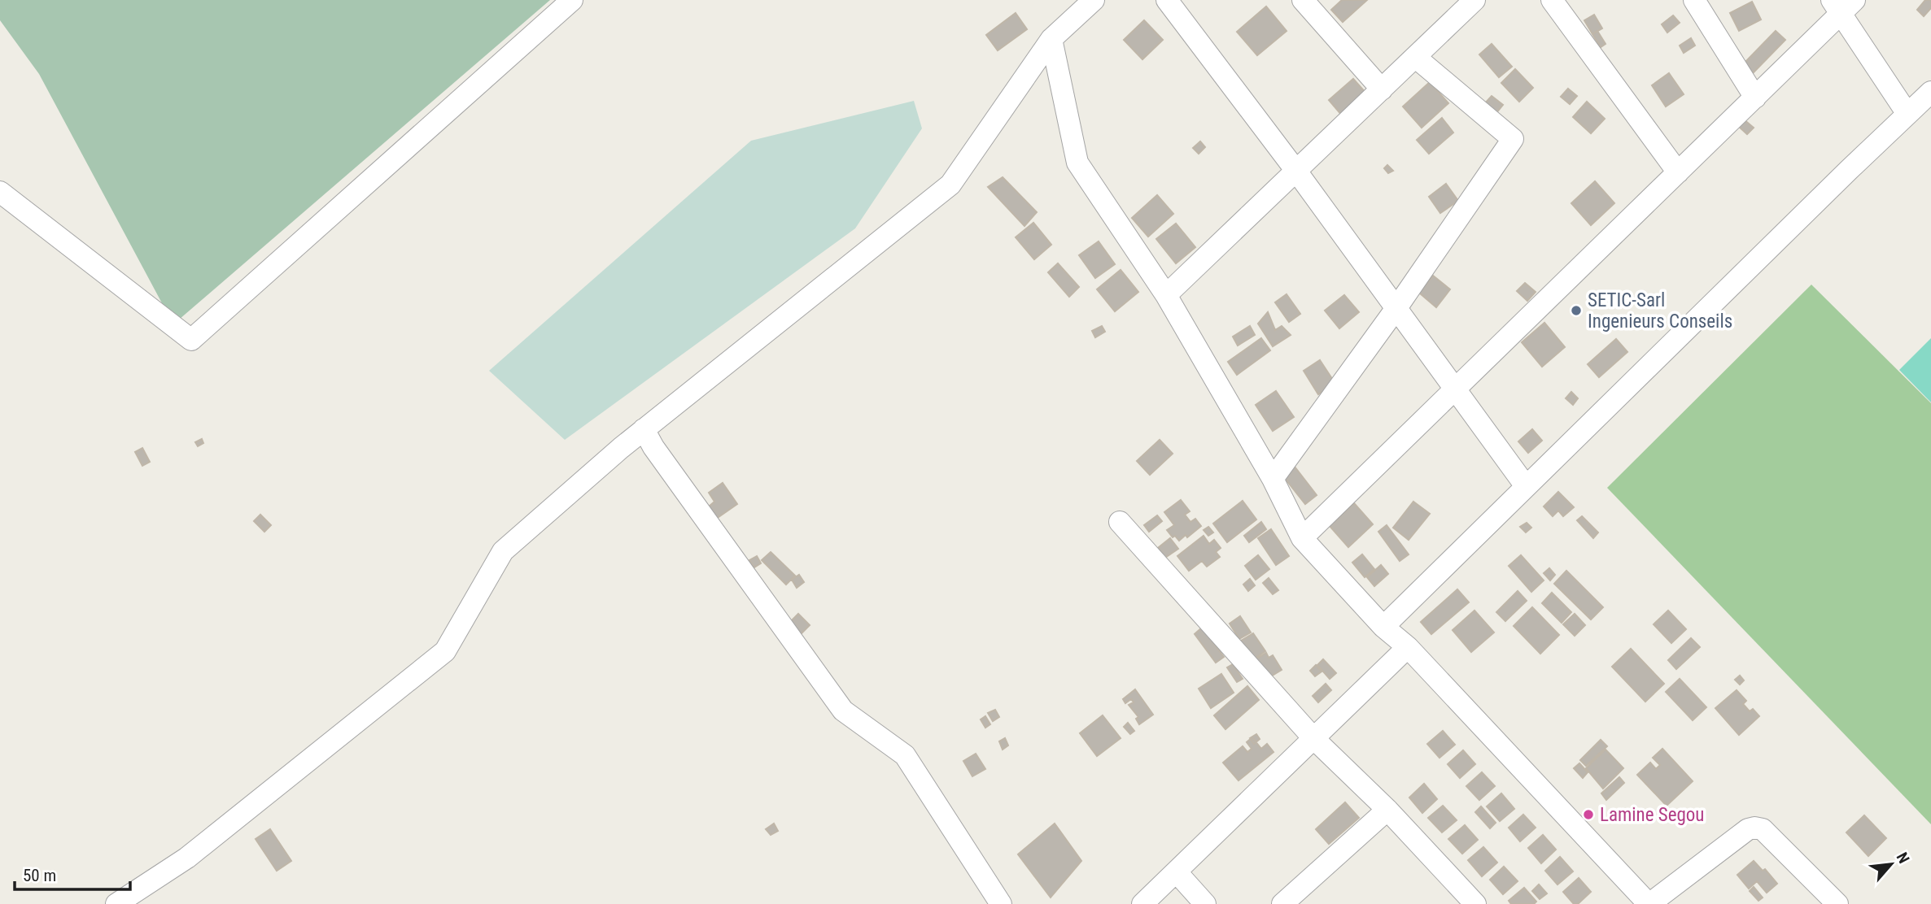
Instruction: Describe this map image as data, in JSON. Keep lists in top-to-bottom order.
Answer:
{
  "places": ["SETIC-Sarl Ingenieurs Conseils", "Lamine Segou"],
  "scale_bar": "50 m",
  "north": "top right"
}
